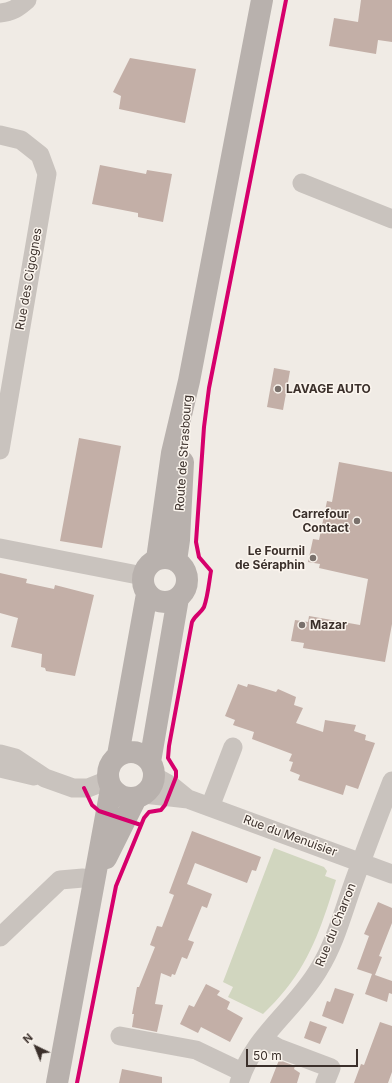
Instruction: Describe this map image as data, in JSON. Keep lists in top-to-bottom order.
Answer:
{
  "streets": {
    "main road": ["Route de Strasbourg"],
    "street": ["Rue des Cigognes", "Rue du Menuisier", "Rue du Charron"]
  },
  "crossings": [
    ["Rue du Menuisier", "Rue du Charron"]
  ],
  "places": [
    "LAVAGE AUTO",
    "Carrefour Contact",
    "Le Fournil de Séraphin",
    "Mazar"
  ],
  "scale_bar": "50 m",
  "north": "top left"
}
